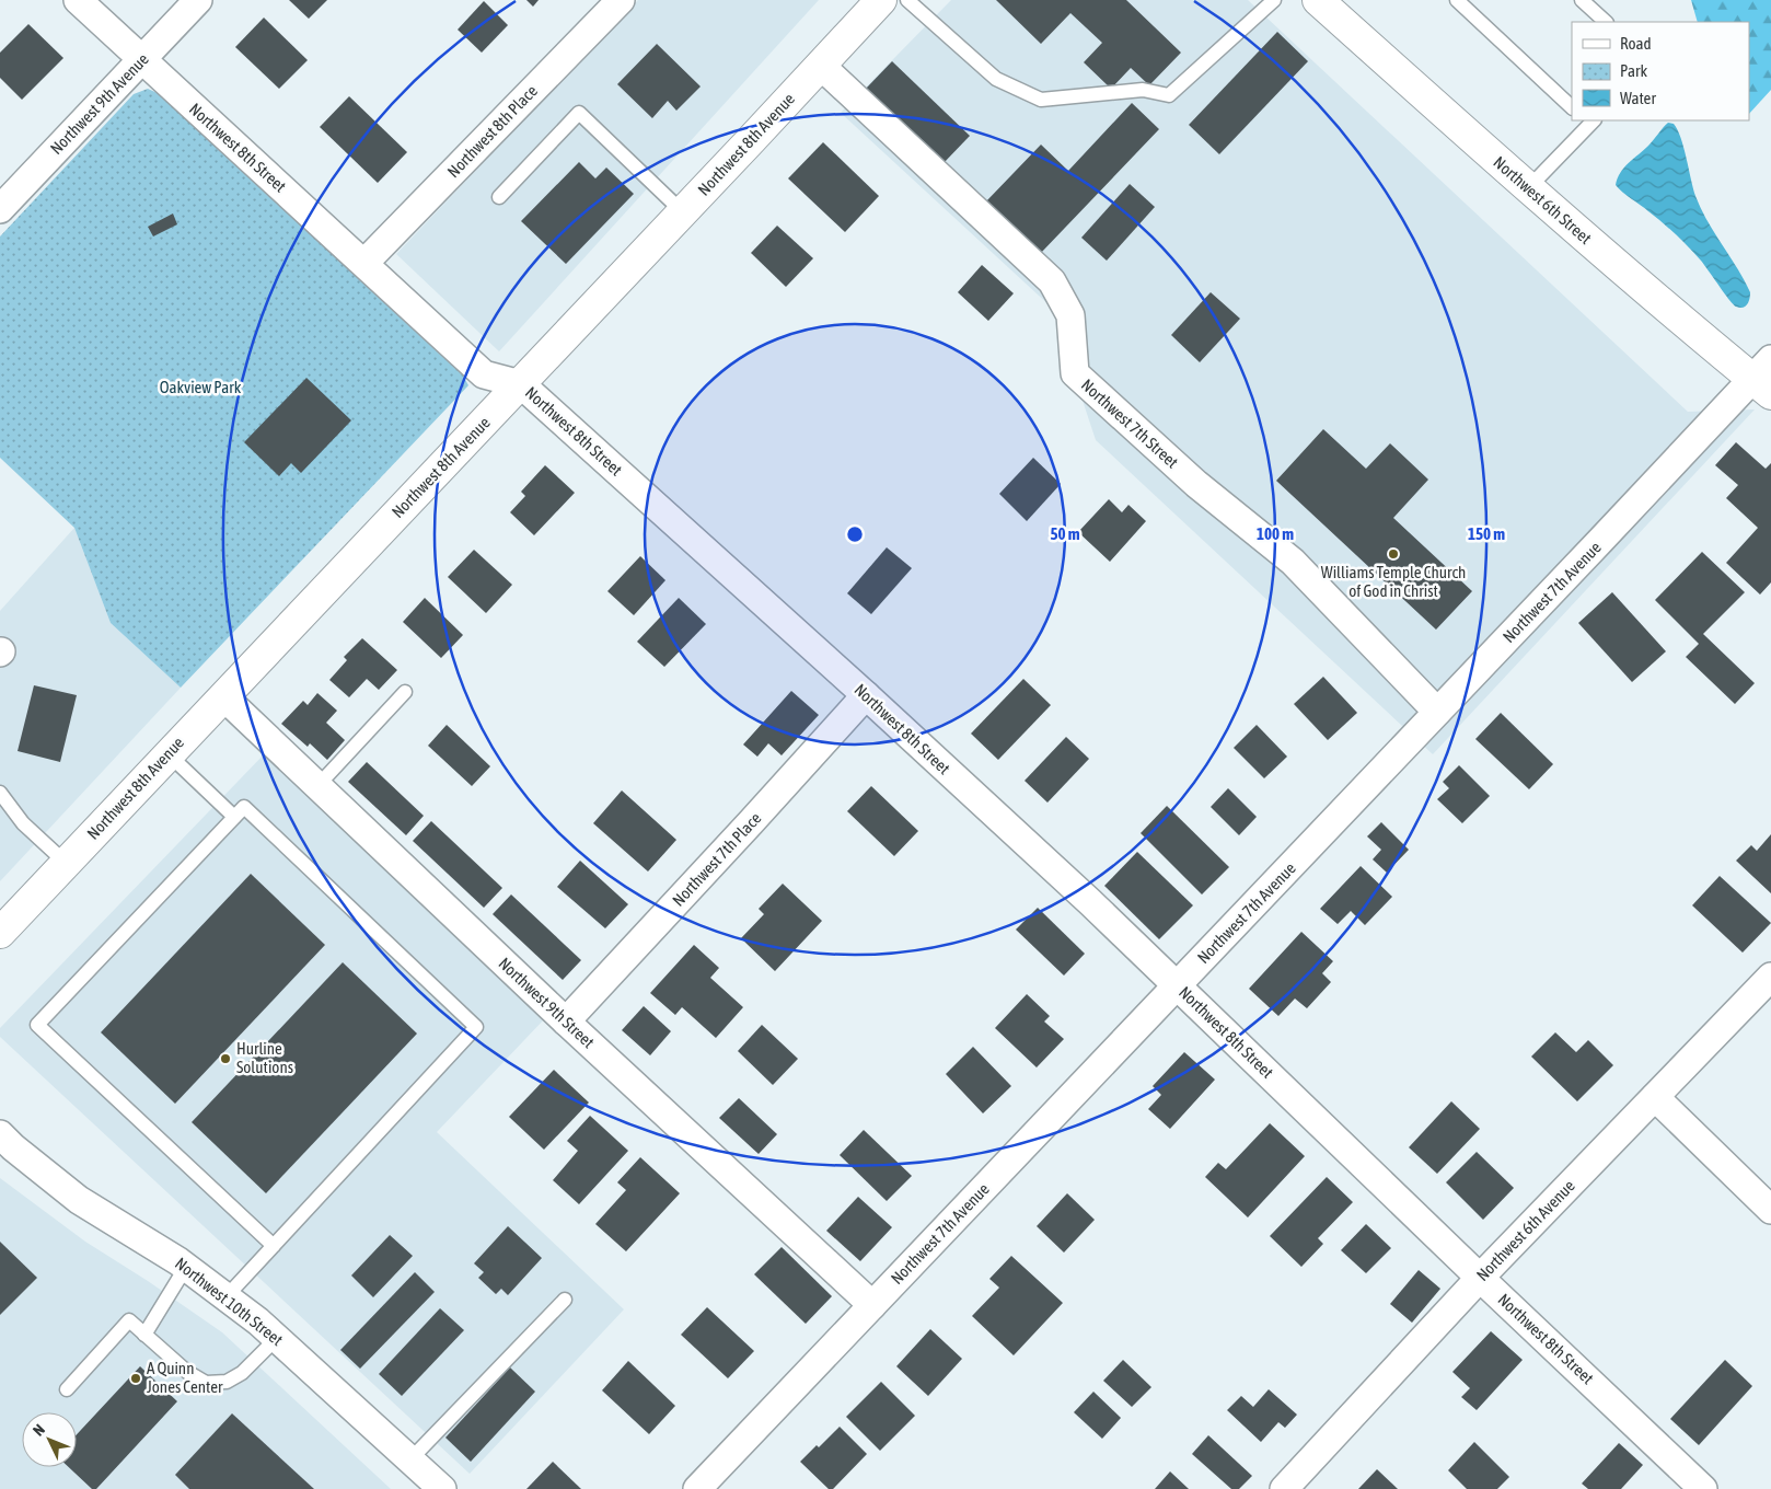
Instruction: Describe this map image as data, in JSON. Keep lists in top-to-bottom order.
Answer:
{
  "streets": {
    "street": [
      "Northwest 9th Avenue",
      "Northwest 8th Place",
      "Northwest 8th Avenue",
      "Northwest 8th Street",
      "Northwest 6th Street",
      "Northwest 7th Street",
      "Northwest 7th Avenue",
      "Northwest 7th Place",
      "Northwest 9th Street",
      "Northwest 6th Avenue",
      "Northwest 10th Street"
    ]
  },
  "crossings": [
    ["Northwest 9th Avenue", "Northwest 8th Street"],
    ["Northwest 8th Place", "Northwest 8th Street"],
    ["Northwest 8th Avenue", "Northwest 8th Street"],
    ["Northwest 8th Avenue", "Northwest 7th Street"],
    ["Northwest 8th Avenue", "Northwest 9th Street"],
    ["Northwest 8th Street", "Northwest 7th Avenue"],
    ["Northwest 8th Street", "Northwest 7th Place"],
    ["Northwest 8th Street", "Northwest 6th Avenue"],
    ["Northwest 6th Street", "Northwest 7th Avenue"],
    ["Northwest 7th Street", "Northwest 7th Avenue"],
    ["Northwest 7th Avenue", "Northwest 9th Street"],
    ["Northwest 7th Place", "Northwest 9th Street"]
  ],
  "parks": ["Oakview Park"],
  "places": ["Williams Temple Church of God in Christ", "Hurline Solutions", "A Quinn Jones Center"],
  "legend": ["Road", "Park", "Water"],
  "north": "top left",
  "rings": ["50 m", "100 m", "150 m"]
}
